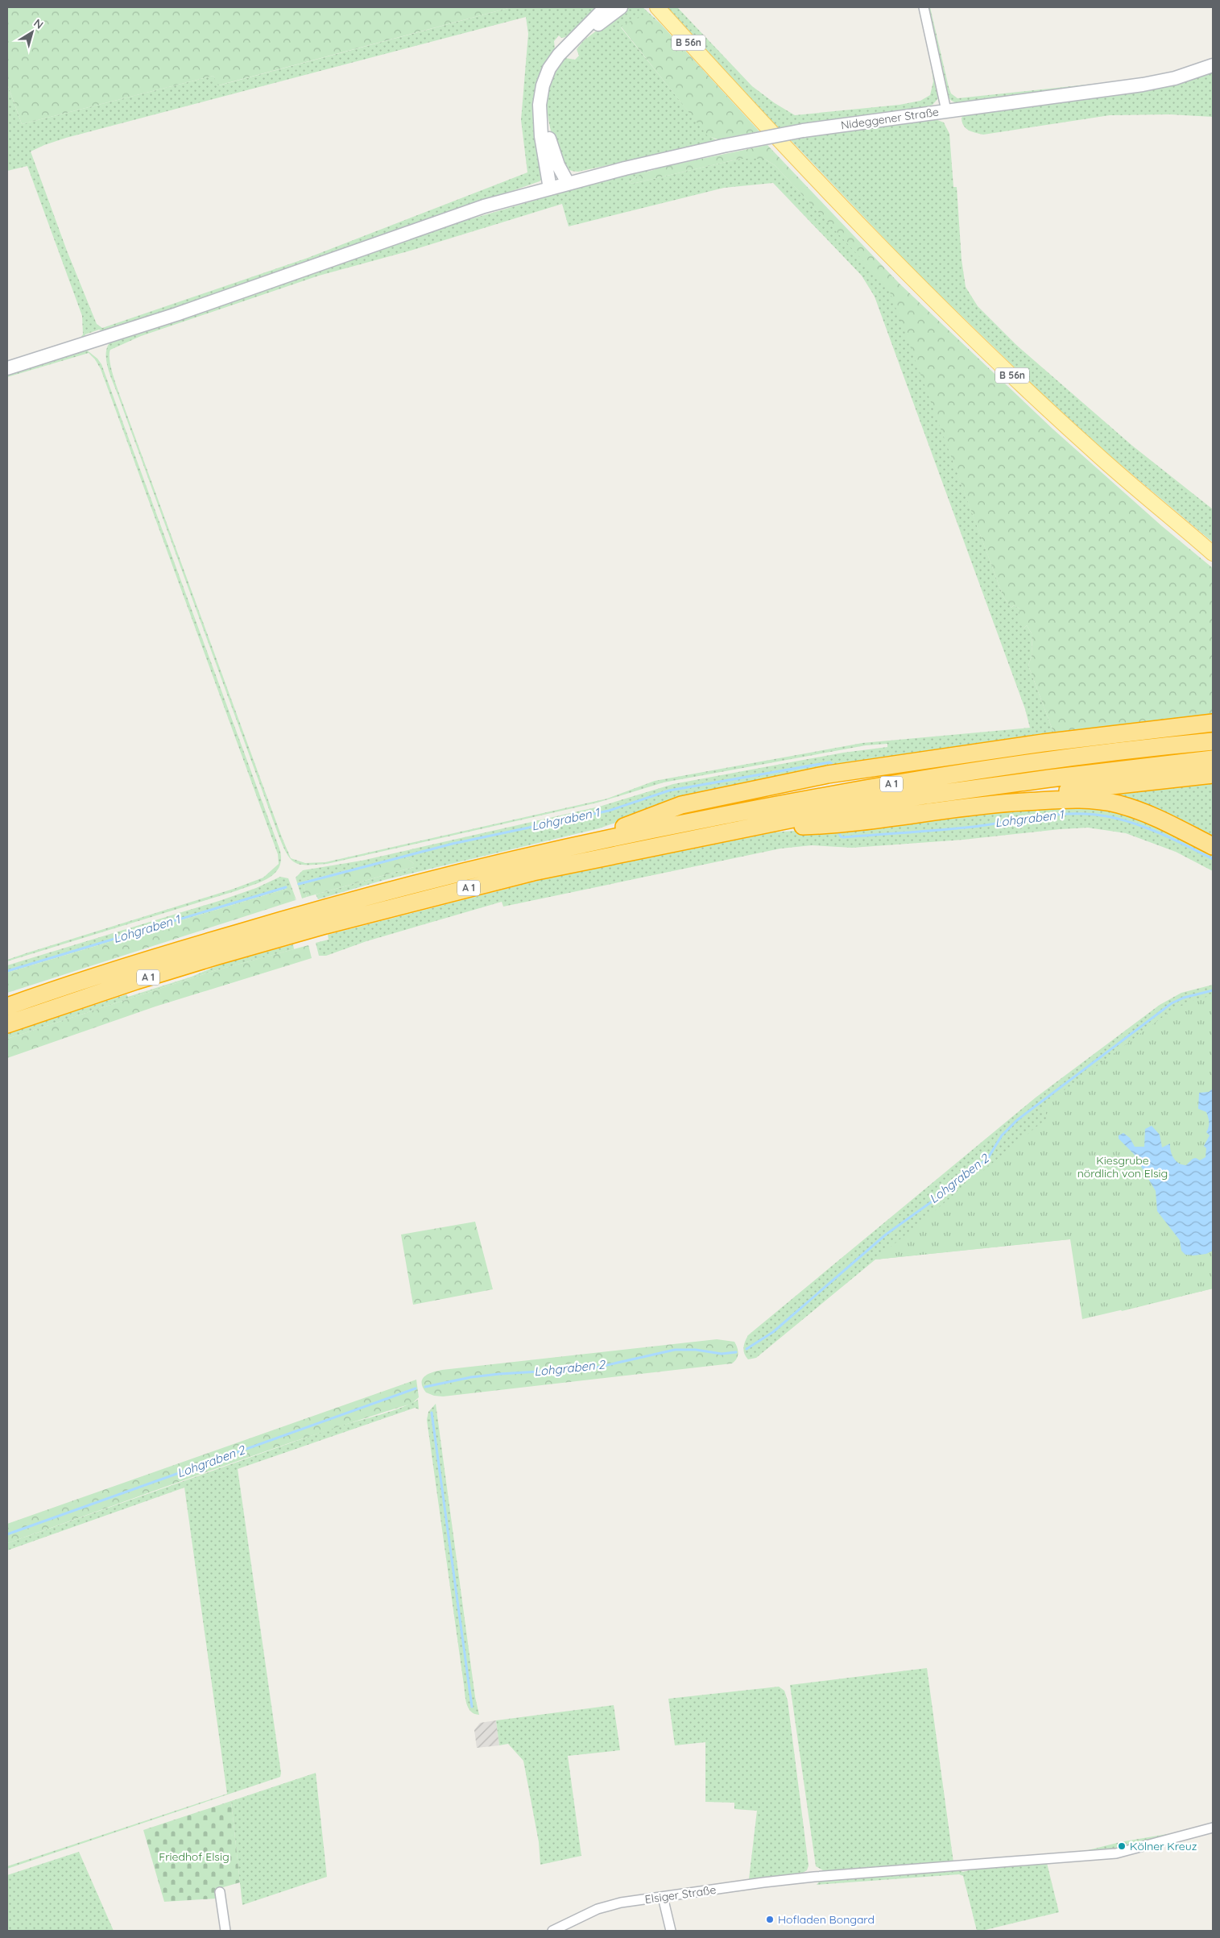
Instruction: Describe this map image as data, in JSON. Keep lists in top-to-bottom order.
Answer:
{
  "streets": {
    "highway": ["A 1"],
    "main road": ["B 56n", "Nideggener Straße"],
    "street": ["Elsiger Straße"]
  },
  "water": ["Lohgraben 1", "Lohgraben 2"],
  "parks": ["Kiesgrube nördlich von Elsig", "Friedhof Elsig"],
  "places": ["Kölner Kreuz", "Hofladen Bongard"],
  "north": "top right"
}
